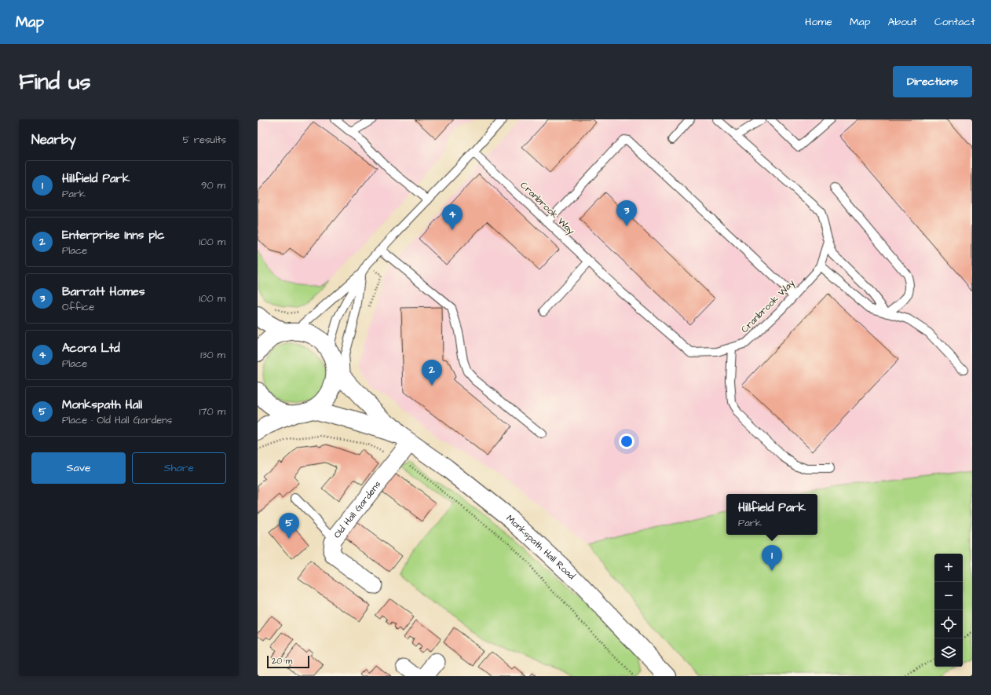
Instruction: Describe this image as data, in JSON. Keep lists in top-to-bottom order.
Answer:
{
  "streets": {
    "street": ["Old Hall Gardens", "Monkspath Hall Road"],
    "lane": ["Cranbrook Way"]
  },
  "crossings": [
    ["Old Hall Gardens", "Monkspath Hall Road"]
  ],
  "scale_bar": "20 m",
  "page": {
    "header": "Map",
    "nav": [
      "Home",
      "Map",
      "About",
      "Contact"
    ],
    "buttons": [
      "Directions",
      ["Save", "Share"]
    ],
    "title": "Find us",
    "heading": ["Nearby", "5 results"],
    "list": [
      {
        "mark": "1",
        "name": "Hillfield Park",
        "note": "Park",
        "value": "90 m"
      },
      {
        "mark": "2",
        "name": "Enterprise Inns plc",
        "note": "Place",
        "value": "100 m"
      },
      {
        "mark": "3",
        "name": "Barratt Homes",
        "note": "Office",
        "value": "100 m"
      },
      {
        "mark": "4",
        "name": "Acora Ltd",
        "note": "Place",
        "value": "130 m"
      },
      {
        "mark": "5",
        "name": "Monkspath Hall",
        "note": "Place · Old Hall Gardens",
        "value": "170 m"
      }
    ],
    "pins": [
      "3",
      "4",
      "2",
      "5",
      "1"
    ],
    "popup": ["Hillfield Park", "Park"],
    "map_buttons": ["+", "−"],
    "scale": "20 m"
  }
}
